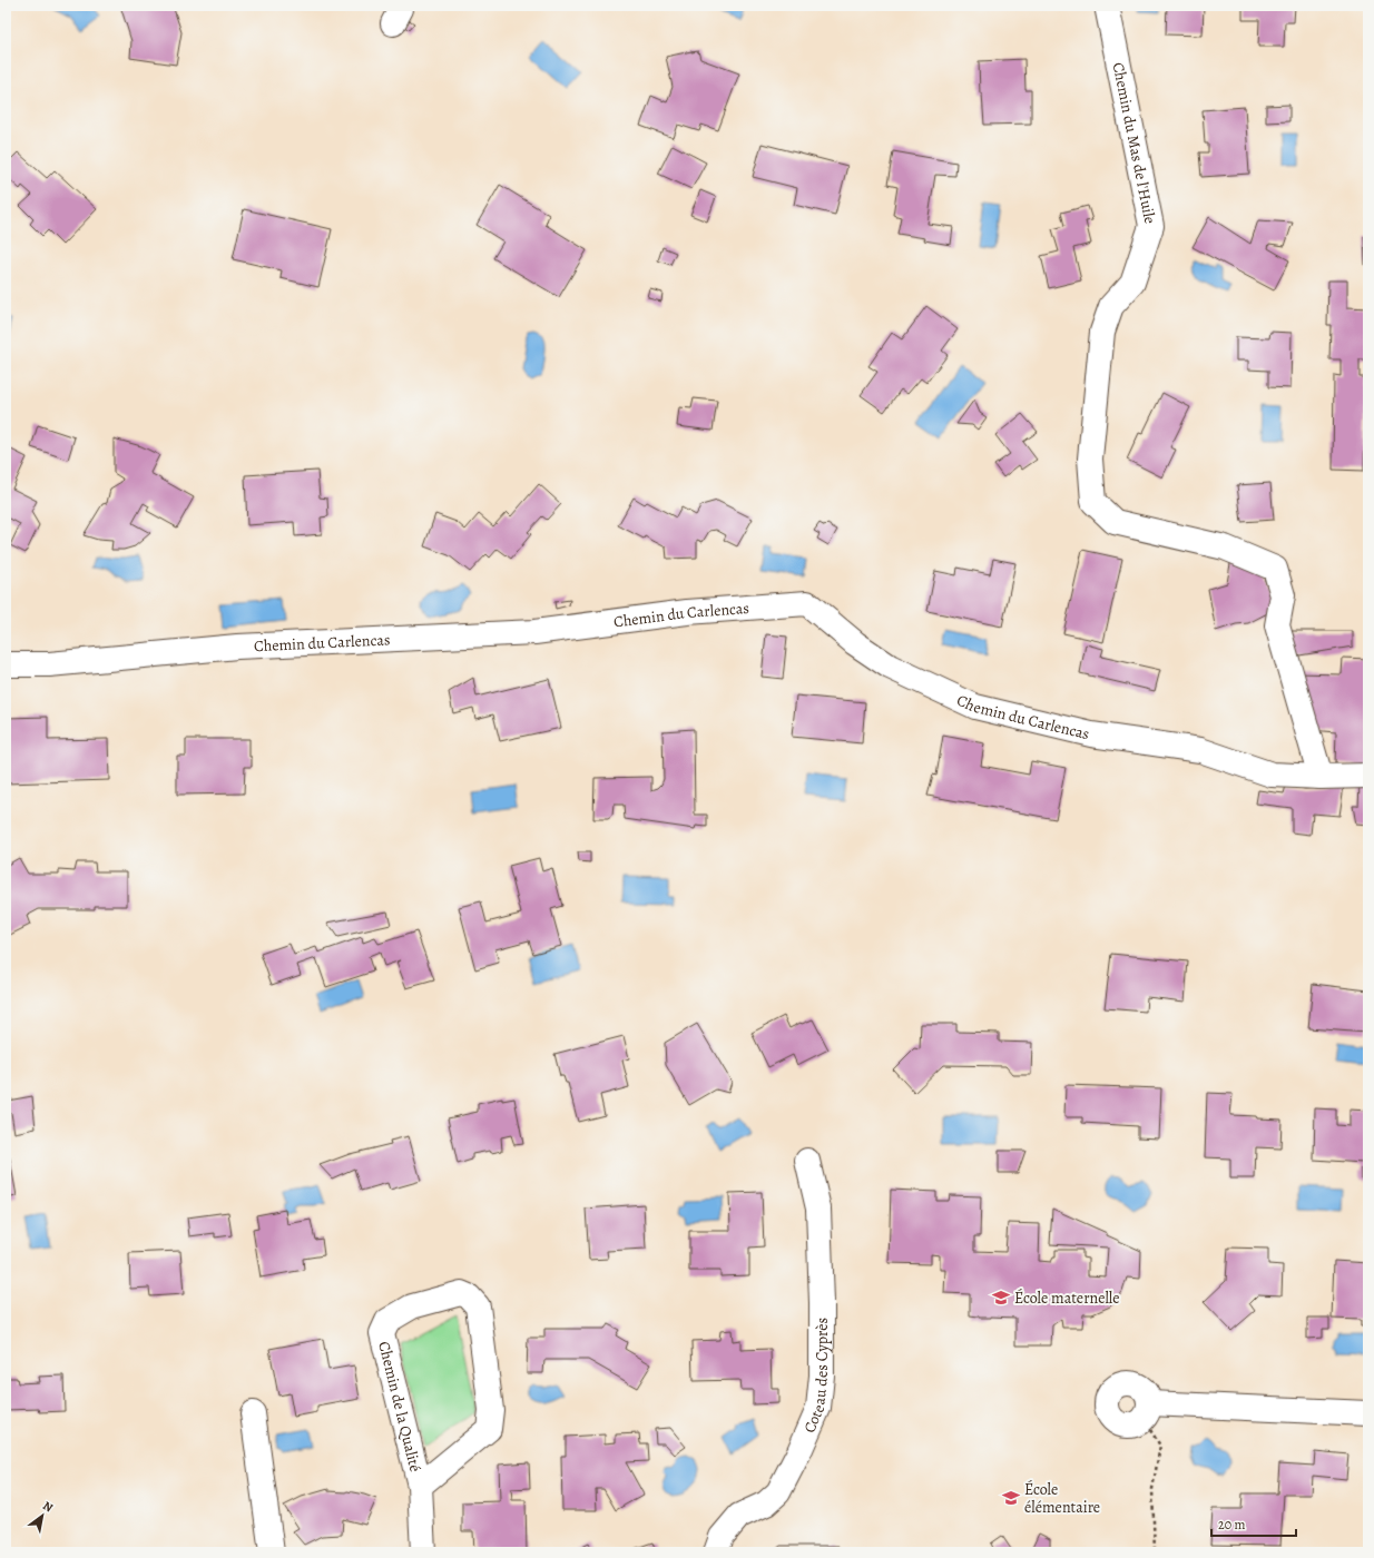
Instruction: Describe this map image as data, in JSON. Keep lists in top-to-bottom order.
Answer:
{
  "streets": {
    "street": [
      "Chemin du Mas de l'Huile",
      "Chemin du Carlencas",
      "Coteau des Cyprès",
      "Chemin de la Qualité"
    ]
  },
  "crossings": [
    ["Chemin du Mas de l'Huile", "Chemin du Carlencas"]
  ],
  "places": {
    "school or university": ["École maternelle", "École élémentaire"]
  },
  "scale_bar": "20 m",
  "north": "top right"
}
